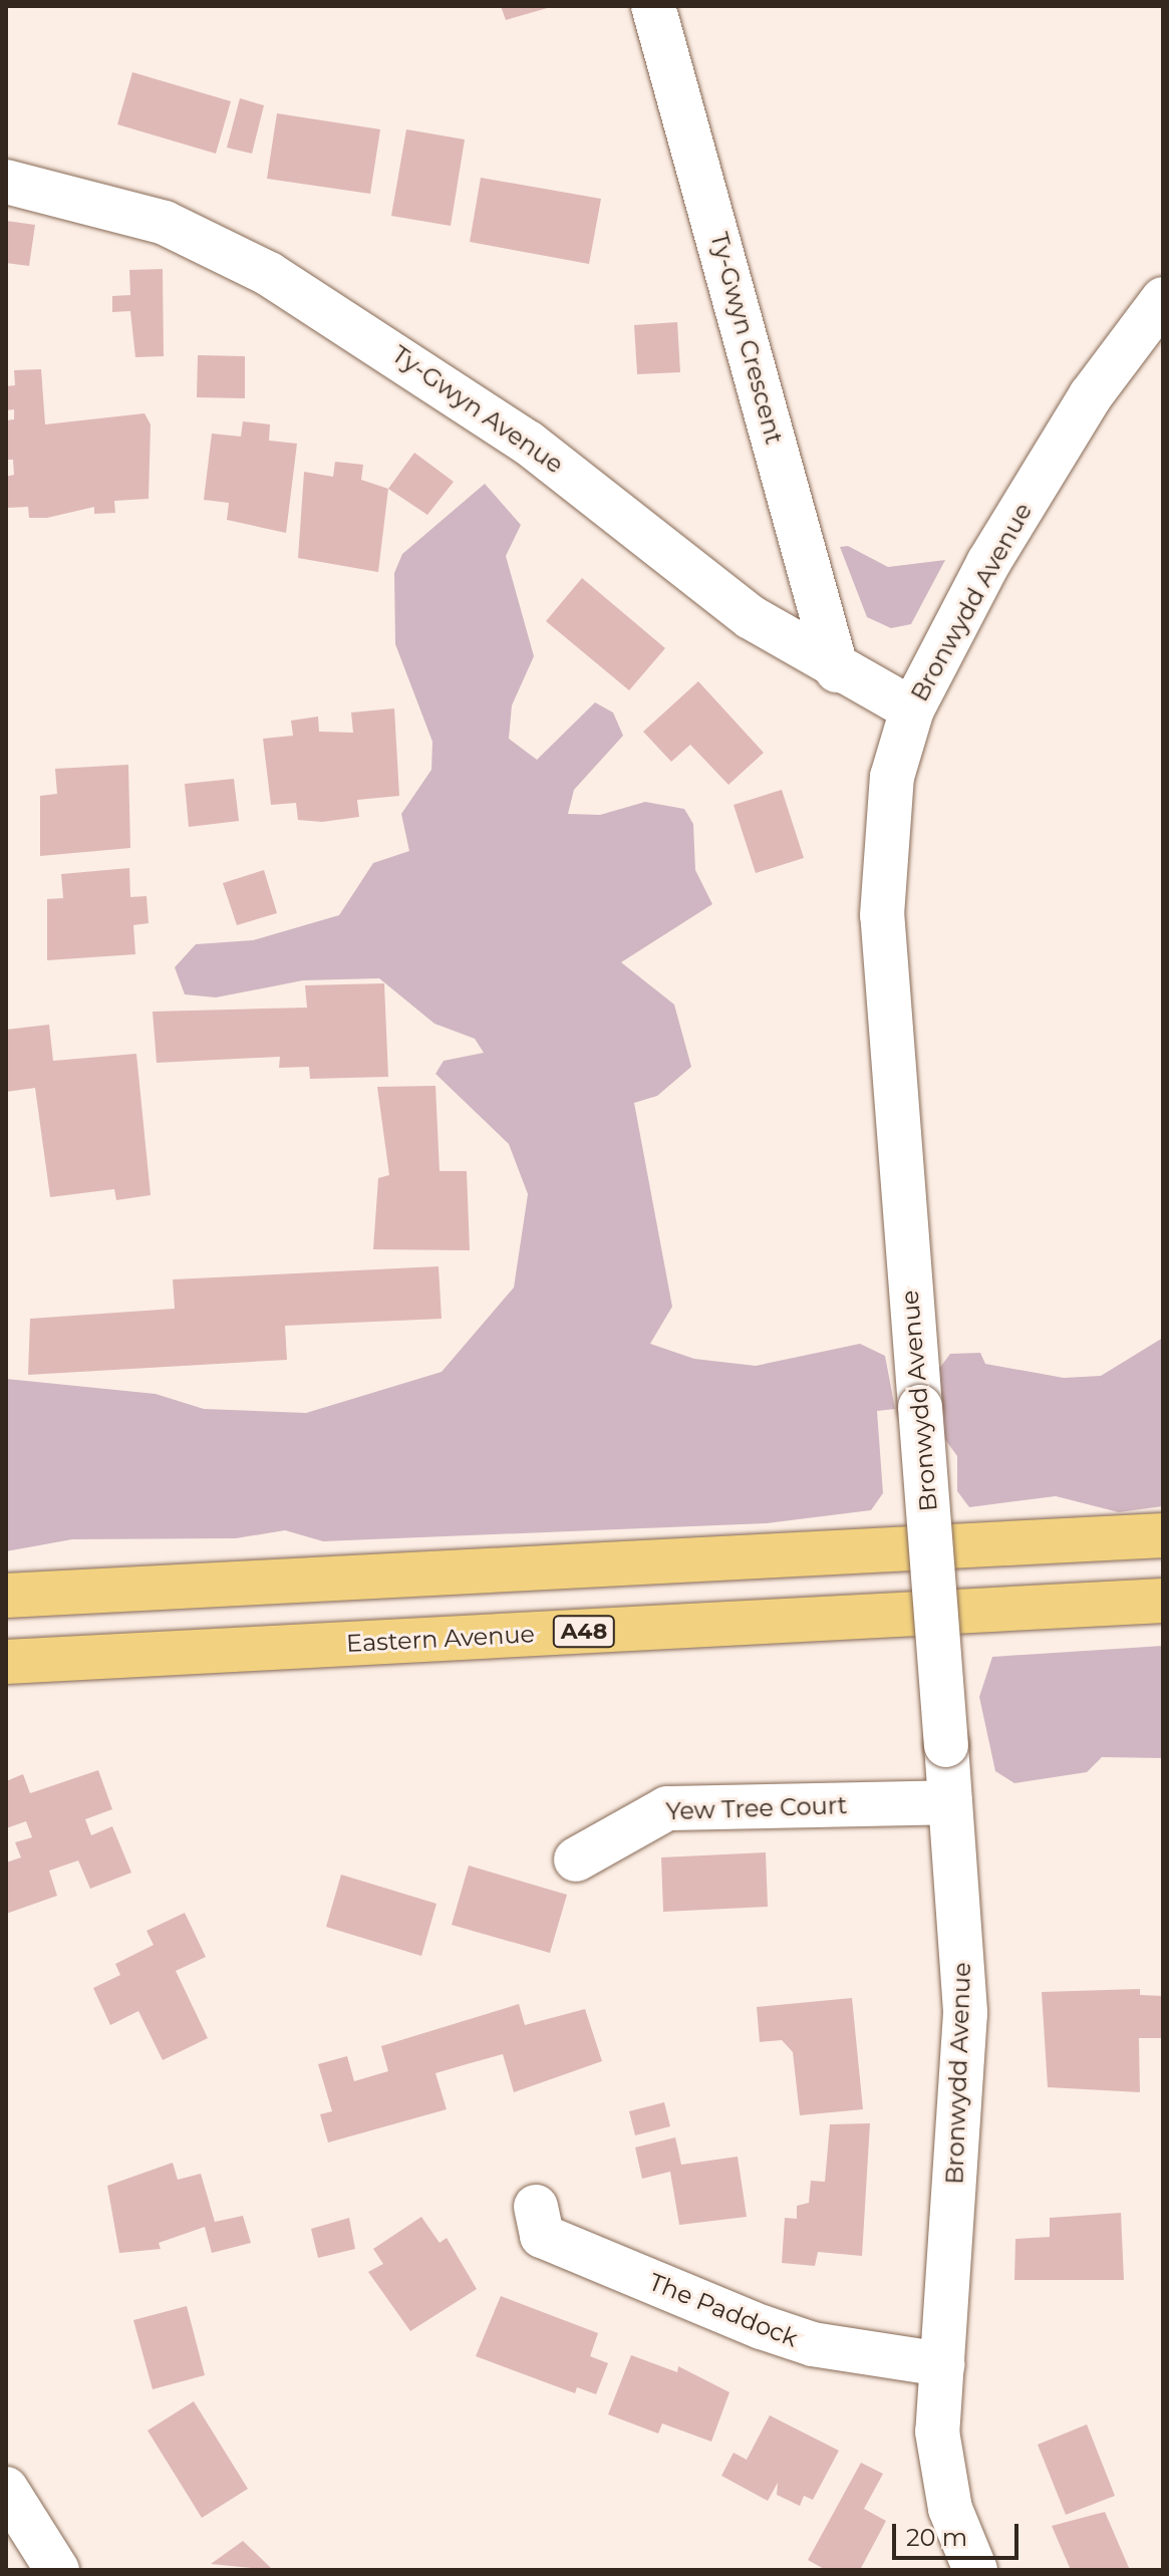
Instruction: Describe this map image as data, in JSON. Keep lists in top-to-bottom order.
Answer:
{
  "streets": {
    "highway": ["A48", "Eastern Avenue"],
    "street": [
      "Ty-Gwyn Crescent",
      "Ty-Gwyn Avenue",
      "Bronwydd Avenue",
      "Yew Tree Court",
      "The Paddock"
    ]
  },
  "crossings": [
    ["Ty-Gwyn Crescent", "Ty-Gwyn Avenue"],
    ["Ty-Gwyn Avenue", "Bronwydd Avenue"],
    ["Bronwydd Avenue", "Yew Tree Court"],
    ["Bronwydd Avenue", "The Paddock"]
  ],
  "scale_bar": "20 m"
}
